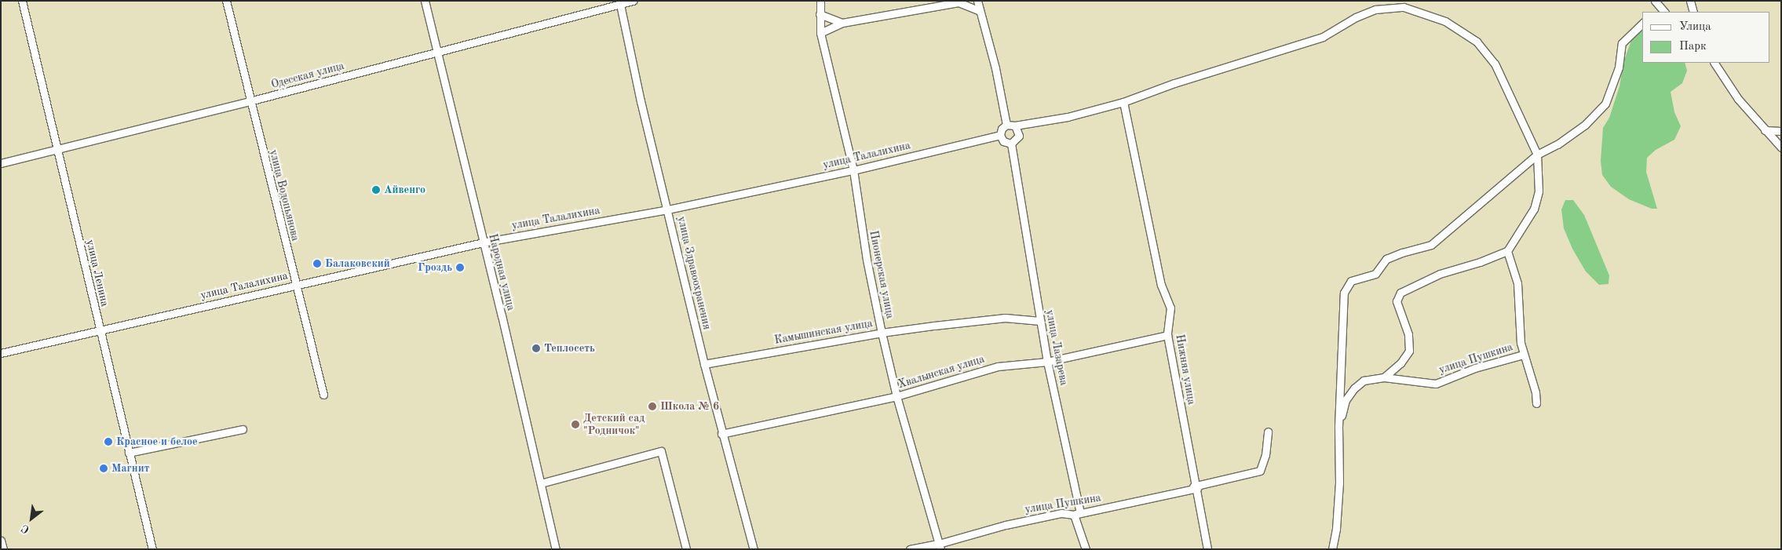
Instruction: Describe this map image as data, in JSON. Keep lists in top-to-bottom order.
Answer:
{
  "streets": {
    "street": [
      "Одесская улица",
      "улица Талалихина",
      "улица Водопьянова",
      "Народная улица",
      "улица Ленина",
      "улица Здравоохранения",
      "Пионерская улица",
      "Камышинская улица",
      "улица Лазарева",
      "улица Пушкина",
      "Нижняя улица",
      "Хвалынская улица"
    ]
  },
  "crossings": [
    ["Одесская улица", "улица Водопьянова"],
    ["Одесская улица", "Народная улица"],
    ["Одесская улица", "улица Ленина"],
    ["Одесская улица", "улица Здравоохранения"],
    ["улица Талалихина", "улица Водопьянова"],
    ["улица Талалихина", "Народная улица"],
    ["улица Талалихина", "улица Ленина"],
    ["улица Талалихина", "улица Здравоохранения"],
    ["улица Талалихина", "Пионерская улица"],
    ["улица Талалихина", "улица Лазарева"],
    ["улица Здравоохранения", "Камышинская улица"],
    ["улица Здравоохранения", "Хвалынская улица"],
    ["Пионерская улица", "Камышинская улица"],
    ["Пионерская улица", "улица Пушкина"],
    ["Пионерская улица", "Хвалынская улица"],
    ["Камышинская улица", "улица Лазарева"],
    ["улица Лазарева", "улица Пушкина"],
    ["улица Лазарева", "Хвалынская улица"],
    ["улица Пушкина", "Нижняя улица"],
    ["Нижняя улица", "Хвалынская улица"]
  ],
  "places": [
    "Айвенго",
    "Балаковский",
    "Гроздь",
    "Теплосеть",
    "Школа № 6",
    "Детский сад \"Родничок\"",
    "Красное и белое",
    "Магнит"
  ],
  "legend": ["Улица", "Парк"],
  "north": "bottom left"
}
